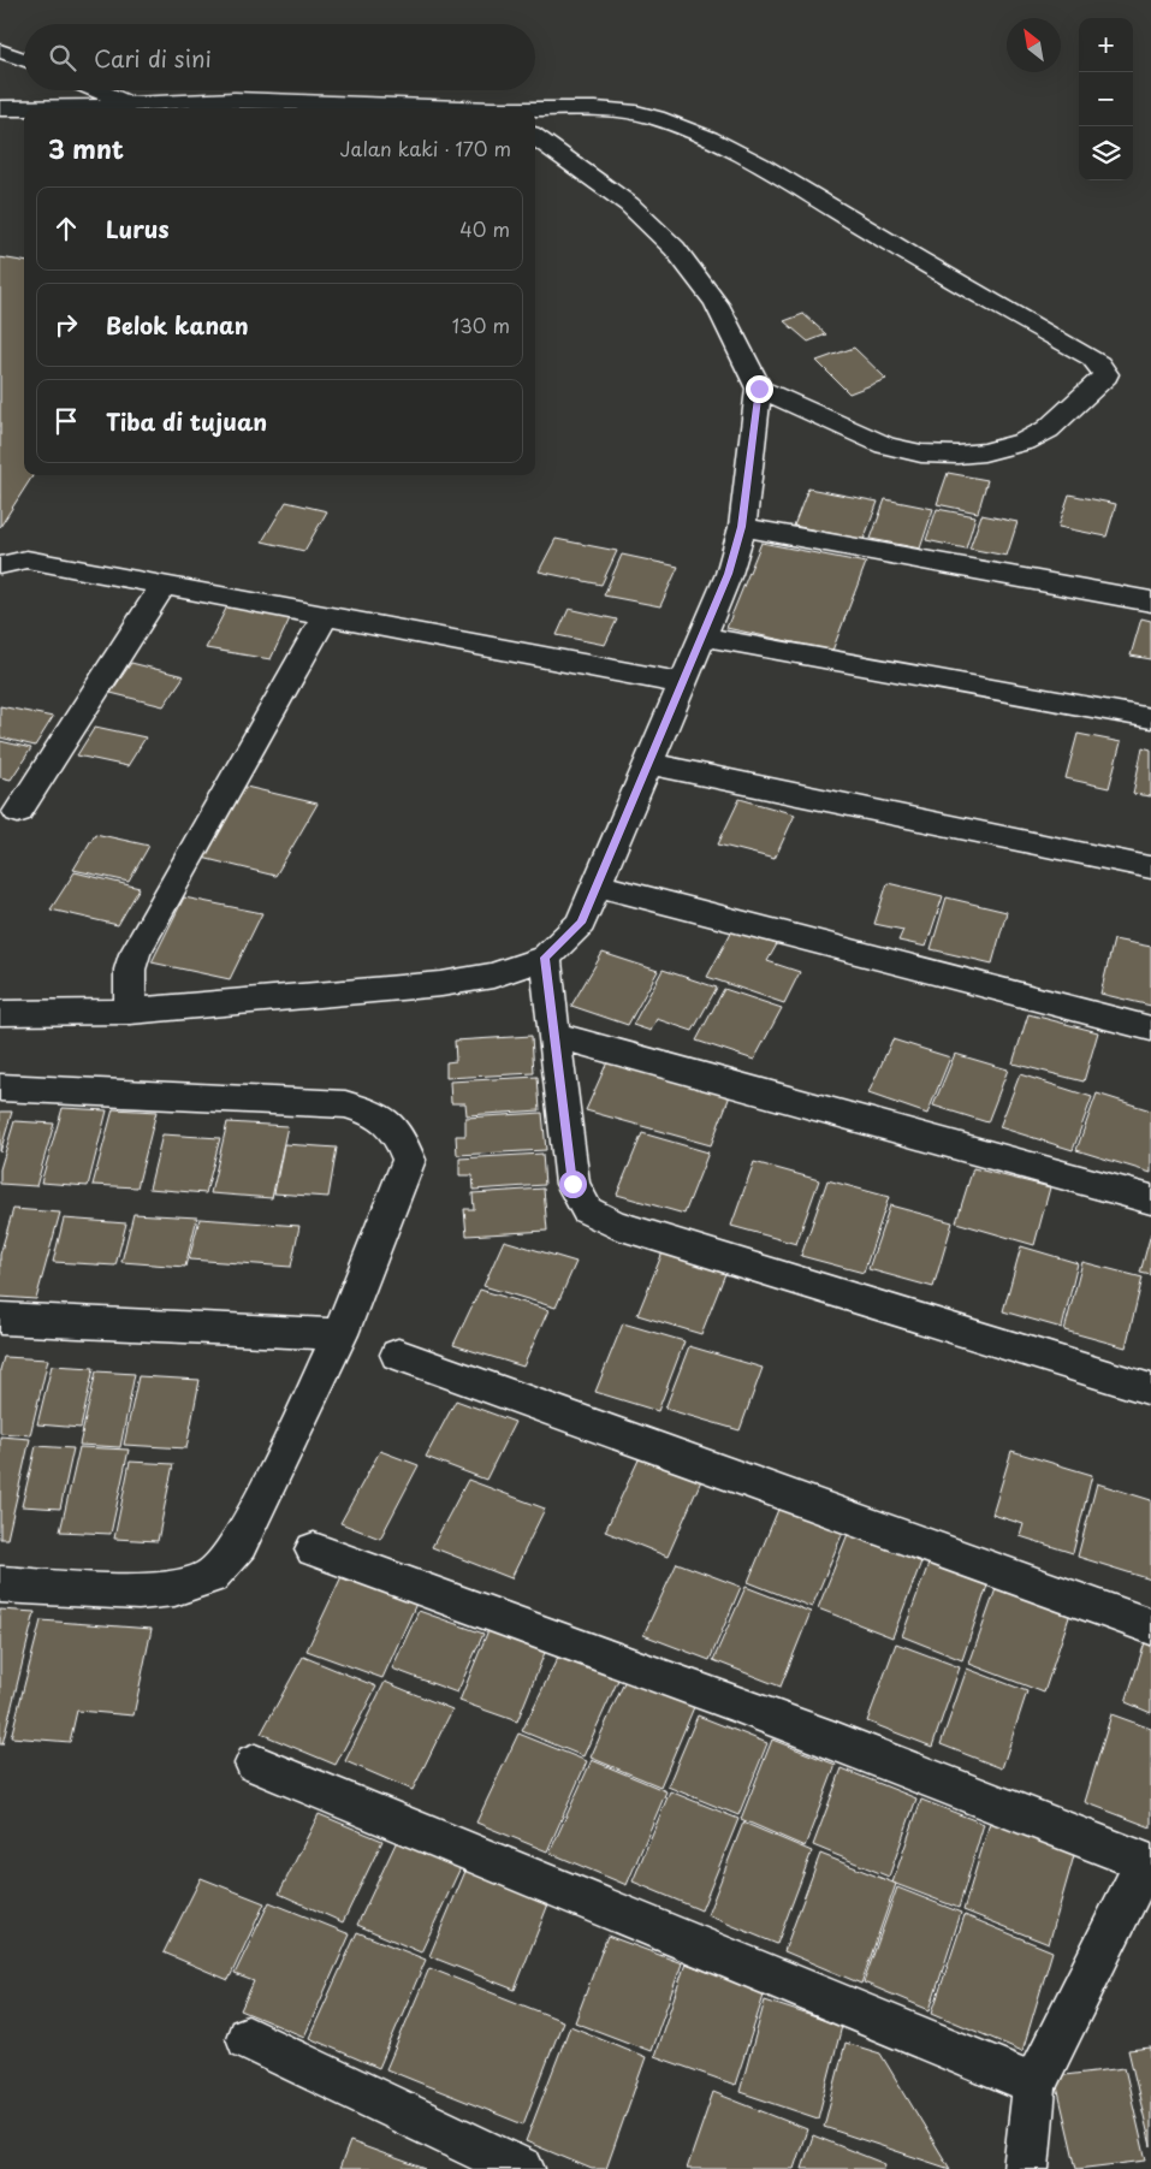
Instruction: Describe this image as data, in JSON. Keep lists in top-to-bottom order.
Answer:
{
  "north": "top left",
  "page": {
    "map_buttons": ["+", "−"],
    "search": "Cari di sini",
    "heading": ["3 mnt", "Jalan kaki · 170 m"],
    "list": [
      ["Lurus", "40 m"],
      ["Belok kanan", "130 m"],
      "Tiba di tujuan"
    ]
  }
}
